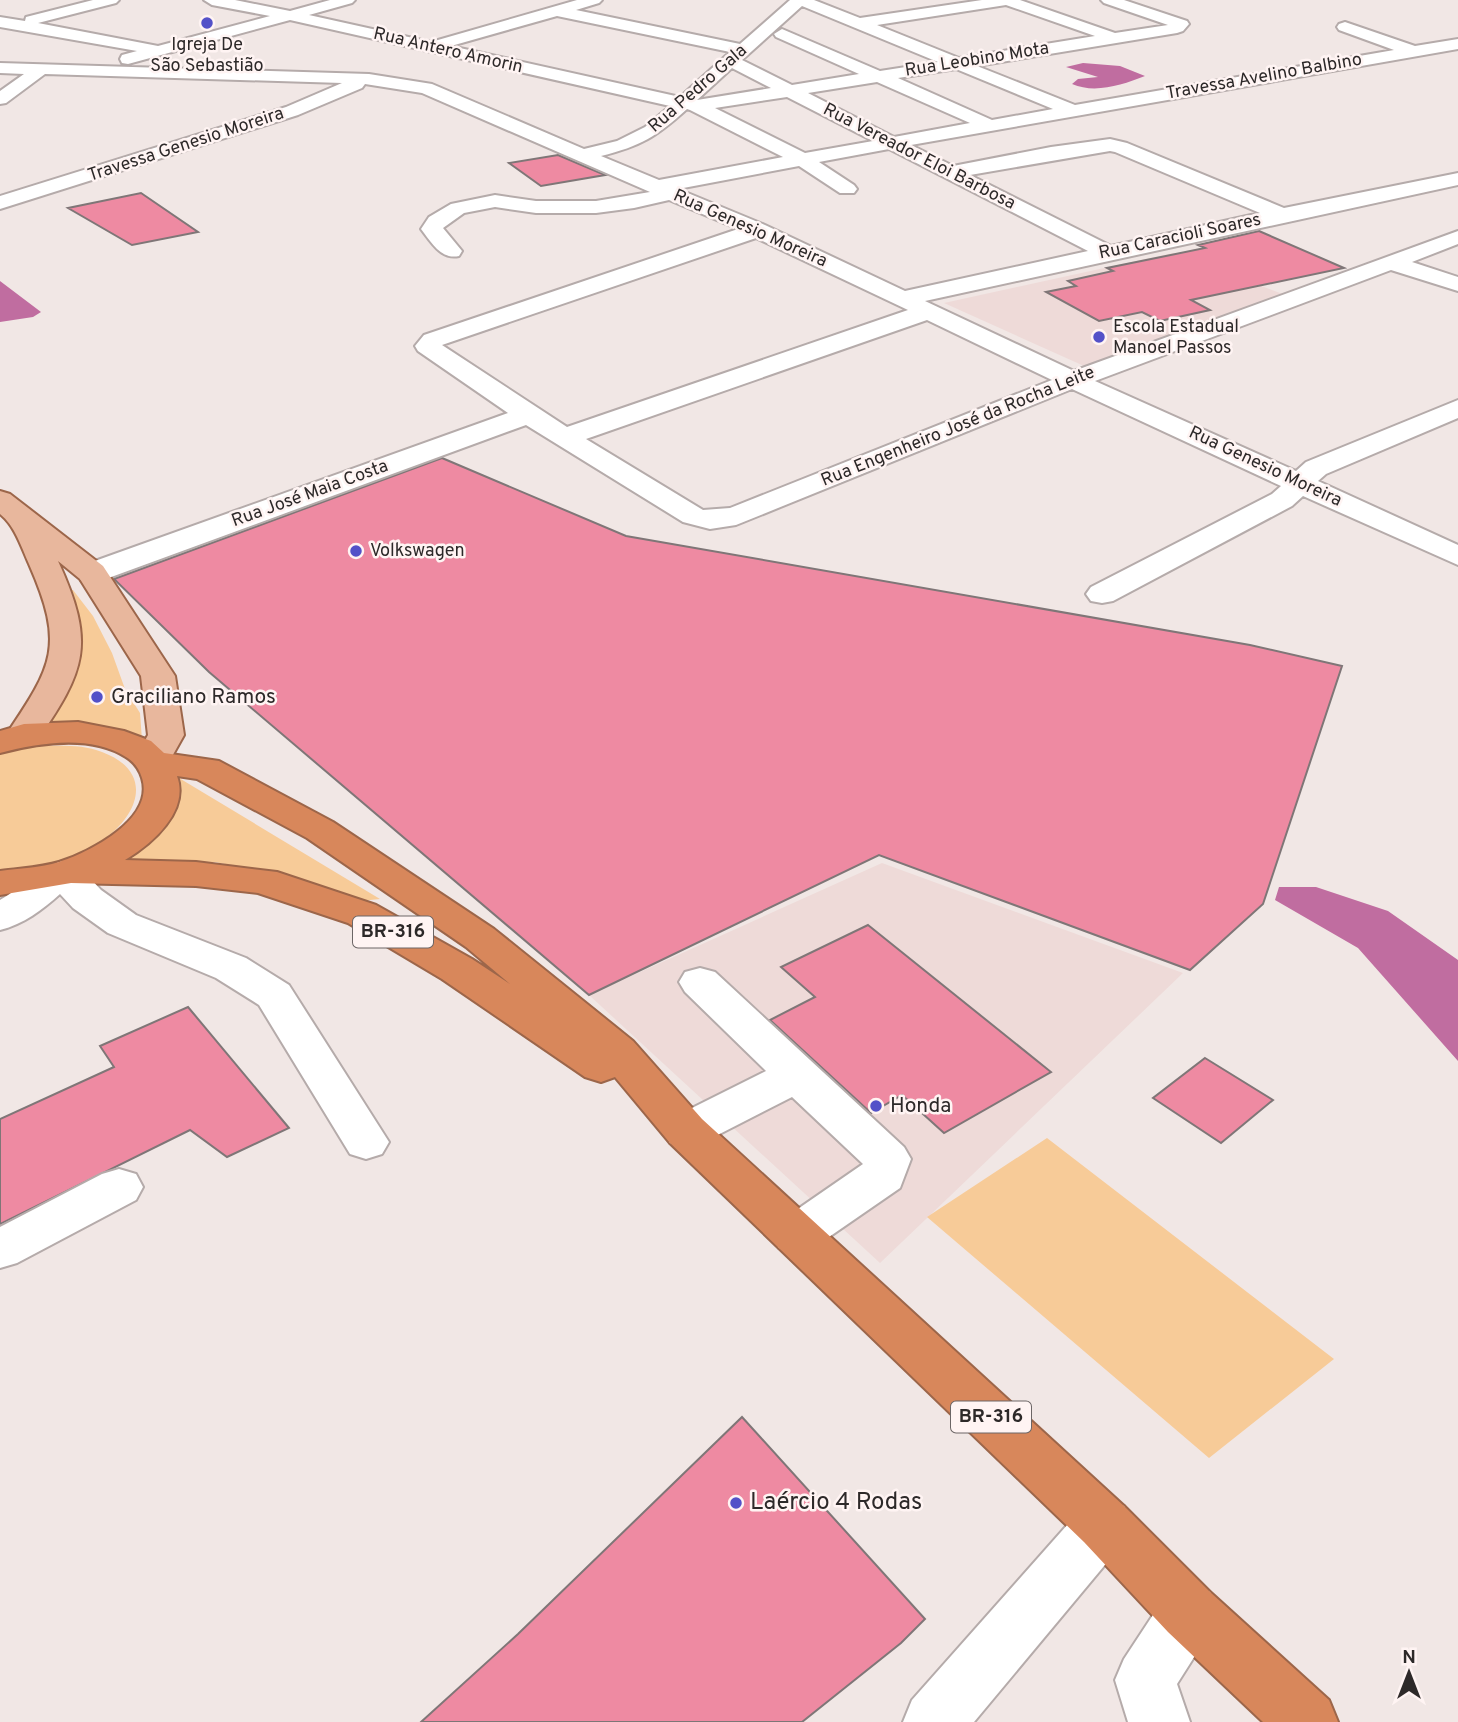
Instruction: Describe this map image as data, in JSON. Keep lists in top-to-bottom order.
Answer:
{
  "streets": {
    "highway": ["BR-316"],
    "street": [
      "Rua Antero Amorin",
      "Rua Leobino Mota",
      "Travessa Avelino Balbino",
      "Rua Pedro Gala",
      "Travessa Genesio Moreira",
      "Rua Vereador Eloi Barbosa",
      "Rua Genesio Moreira",
      "Rua Caracioli Soares",
      "Rua Engenheiro José da Rocha Leite",
      "Rua José Maia Costa"
    ]
  },
  "crossings": [
    ["Rua Antero Amorin", "Rua Leobino Mota"],
    ["Rua Antero Amorin", "Rua Pedro Gala"],
    ["Rua Leobino Mota", "Rua Pedro Gala"],
    ["Rua Leobino Mota", "Rua Vereador Eloi Barbosa"],
    ["Travessa Avelino Balbino", "Rua Vereador Eloi Barbosa"],
    ["Travessa Avelino Balbino", "Rua Genesio Moreira"],
    ["Rua Pedro Gala", "Rua Vereador Eloi Barbosa"],
    ["Rua Pedro Gala", "Rua Genesio Moreira"],
    ["Travessa Genesio Moreira", "Rua Genesio Moreira"],
    ["Rua Vereador Eloi Barbosa", "Rua Caracioli Soares"],
    ["Rua Genesio Moreira", "Rua Caracioli Soares"],
    ["Rua Genesio Moreira", "Rua Engenheiro José da Rocha Leite"]
  ],
  "places": [
    "Igreja De São Sebastião",
    "Escola Estadual Manoel Passos",
    "Volkswagen",
    "Graciliano Ramos",
    "Honda",
    "Laércio 4 Rodas"
  ],
  "north": "top"
}
